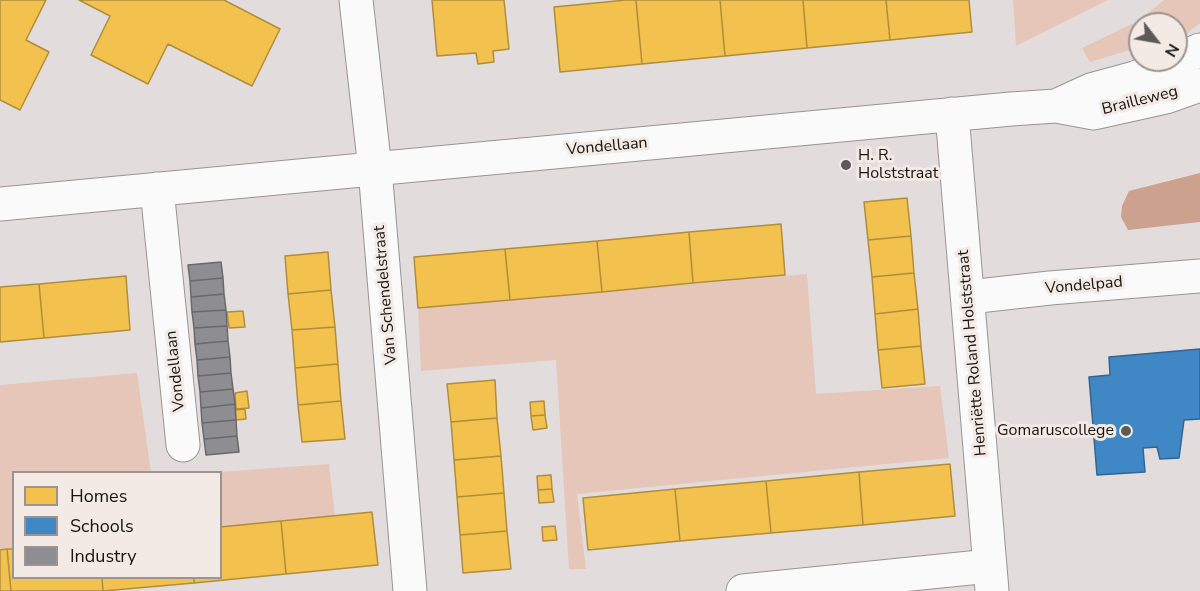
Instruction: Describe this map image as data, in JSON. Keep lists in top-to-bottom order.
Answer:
{
  "streets": {
    "street": [
      "Brailleweg",
      "Vondellaan",
      "Vondelpad",
      "Van Schendelstraat",
      "Henriëtte Roland Holststraat"
    ]
  },
  "crossings": [
    ["Brailleweg", "Vondellaan"],
    ["Vondellaan", "Van Schendelstraat"],
    ["Vondellaan", "Henriëtte Roland Holststraat"],
    ["Vondelpad", "Henriëtte Roland Holststraat"]
  ],
  "places": ["H. R. Holststraat", "Gomaruscollege"],
  "legend": ["Homes", "Schools", "Industry"],
  "north": "bottom right"
}
